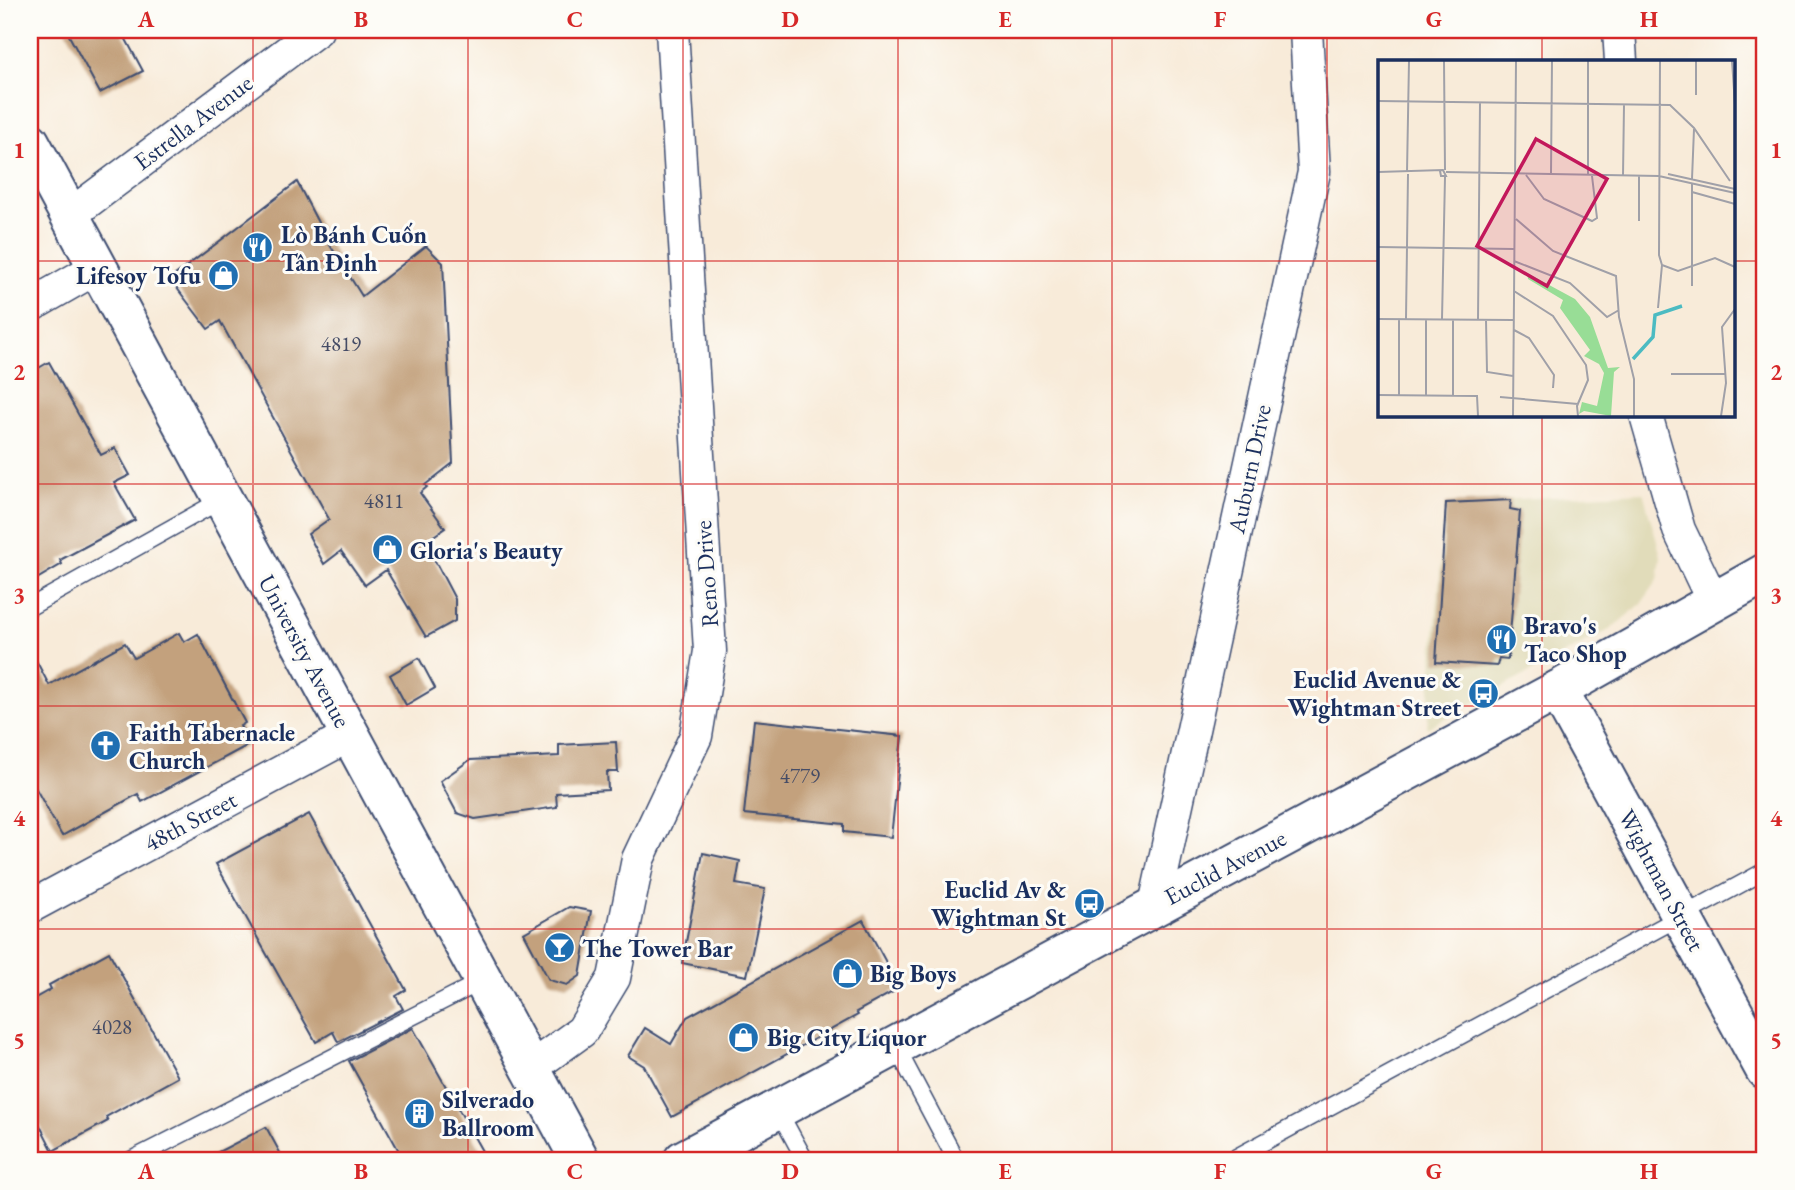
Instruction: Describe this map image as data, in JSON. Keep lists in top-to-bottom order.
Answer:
{
  "streets": {
    "main road": ["University Avenue", "Euclid Avenue", "Wightman Street"],
    "street": [
      "Estrella Avenue",
      "Auburn Drive",
      "Reno Drive",
      "48th Street"
    ]
  },
  "crossings": [
    ["Estrella Avenue", "University Avenue"],
    ["Auburn Drive", "Euclid Avenue"],
    ["Reno Drive", "University Avenue"],
    ["University Avenue", "48th Street"],
    ["Euclid Avenue", "Wightman Street"]
  ],
  "places": {
    "restaurant": ["Lò Bánh Cuốn Tân Định", "Bravo's Taco Shop"],
    "shop": [
      "Lifesoy Tofu",
      "Gloria's Beauty",
      "Big Boys",
      "Big City Liquor"
    ],
    "bus stop": ["Euclid Avenue & Wightman Street", "Euclid Av & Wightman St"],
    "church": ["Faith Tabernacle Church"],
    "bar": ["The Tower Bar"],
    "building": ["Silverado Ballroom"]
  },
  "house_numbers": [
    "4819",
    "4811",
    "4779",
    "4028"
  ],
  "grid": {
    "columns": [
      "A",
      "B",
      "C",
      "D",
      "E",
      "F",
      "G",
      "H"
    ],
    "rows": [
      "1",
      "2",
      "3",
      "4",
      "5"
    ]
  }
}
